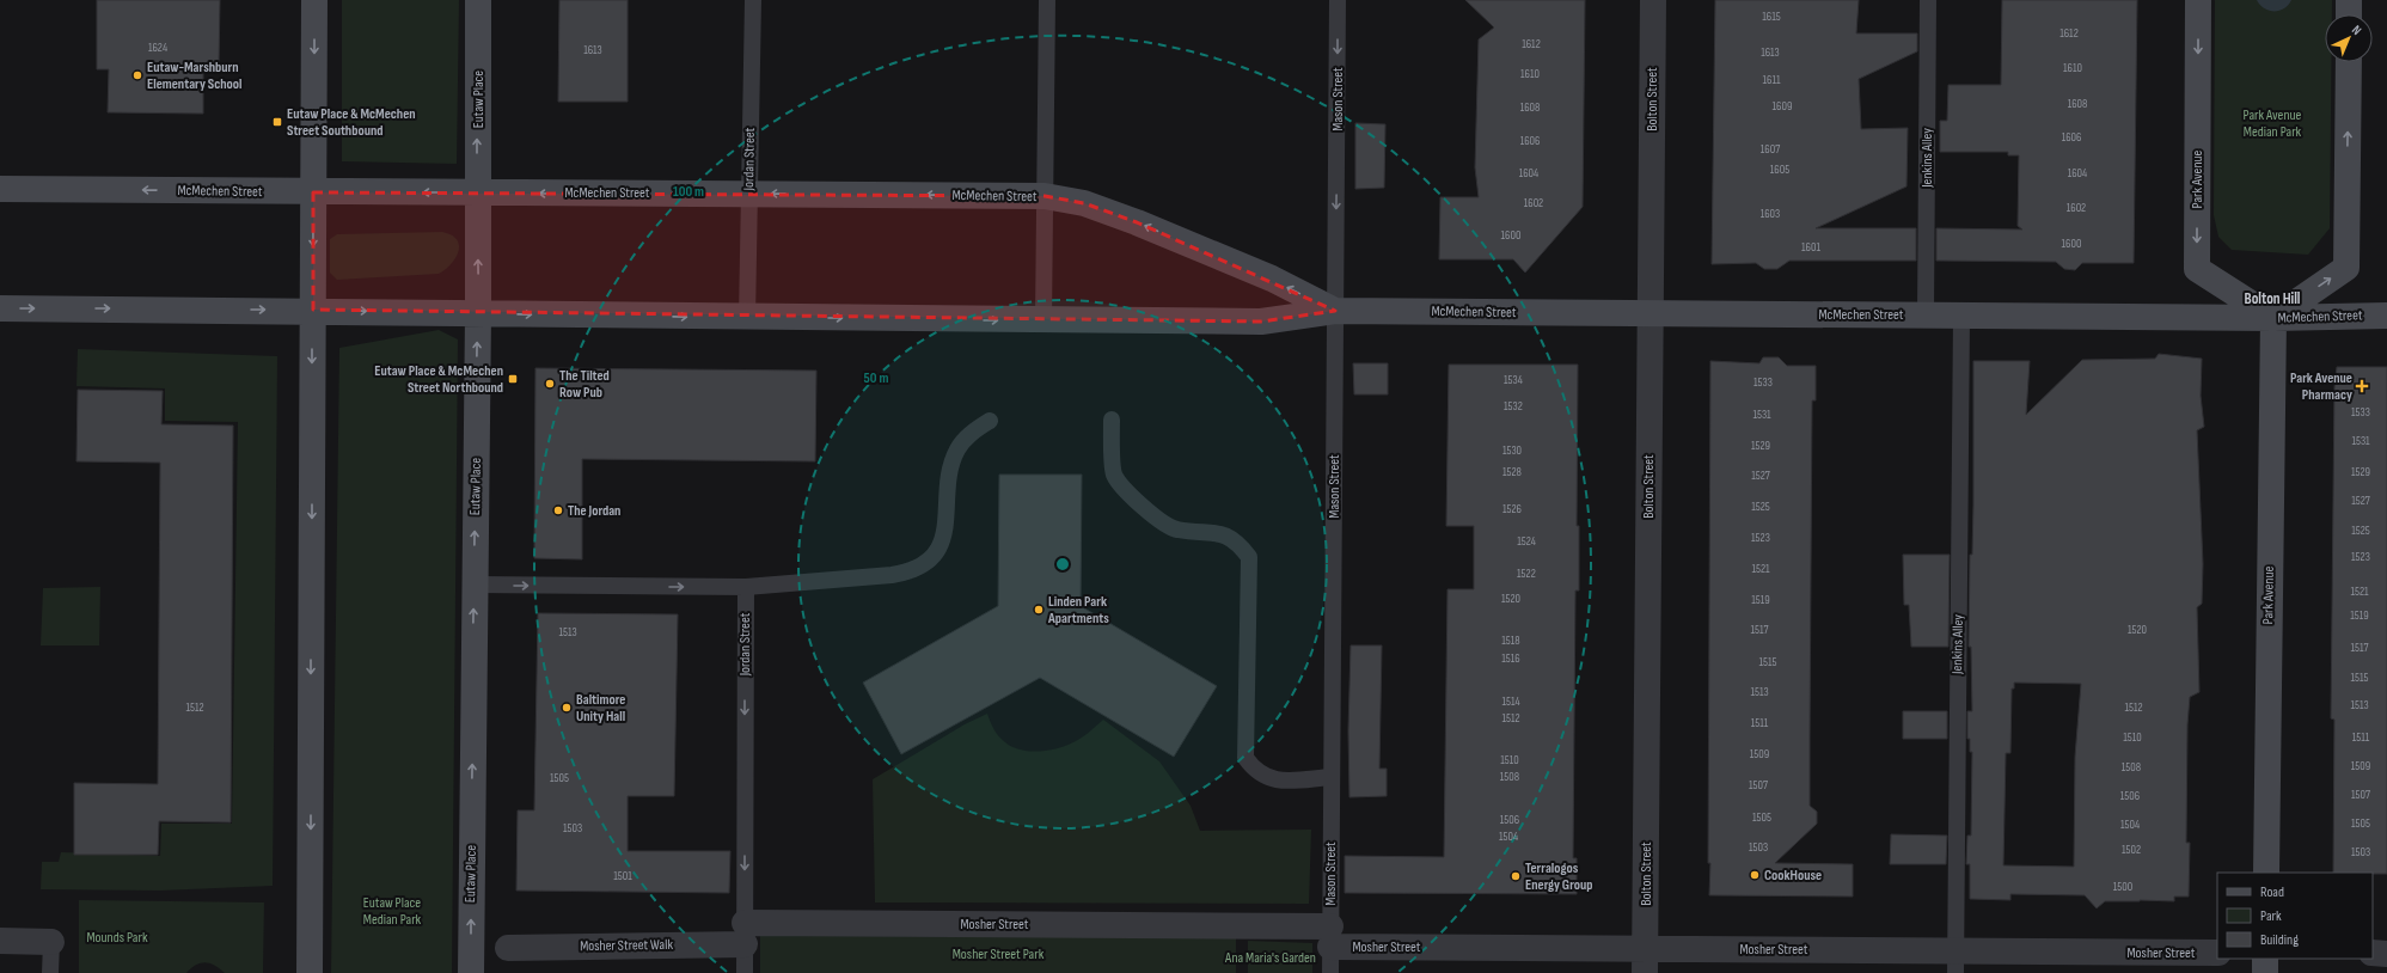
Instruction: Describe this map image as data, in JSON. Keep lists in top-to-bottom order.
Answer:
{
  "streets": {
    "street": [
      "Eutaw Place",
      "Bolton Street",
      "Park Avenue",
      "McMechen Street",
      "Mosher Street",
      "Mosher Street Walk"
    ],
    "lane": ["Mason Street", "Jenkins Alley", "Jordan Street"]
  },
  "crossings": [
    ["Eutaw Place", "McMechen Street"],
    ["Mason Street", "McMechen Street"],
    ["Mason Street", "Mosher Street"],
    ["Bolton Street", "McMechen Street"],
    ["Bolton Street", "Mosher Street"],
    ["Jenkins Alley", "McMechen Street"],
    ["Jenkins Alley", "Mosher Street"],
    ["Jordan Street", "McMechen Street"],
    ["Jordan Street", "Mosher Street"],
    ["Jordan Street", "Mosher Street Walk"],
    ["Park Avenue", "McMechen Street"],
    ["Mosher Street", "Mosher Street Walk"]
  ],
  "one_way": ["Jordan Street", "Park Avenue"],
  "districts": ["Bolton Hill"],
  "parks": [
    "Park Avenue Median Park",
    "Eutaw Place Median Park",
    "Mounds Park",
    "Mosher Street Park",
    "Ana Maria's Garden"
  ],
  "places": {
    "other": [
      "Eutaw-Marshburn Elementary School",
      "The Tilted Row Pub",
      "The Jordan",
      "Linden Park Apartments",
      "Baltimore Unity Hall",
      "CookHouse",
      "Terralogos Energy Group"
    ],
    "transit": ["Eutaw Place & McMechen Street Southbound", "Eutaw Place & McMechen Street Northbound"],
    "health": ["Park Avenue Pharmacy"]
  },
  "house_numbers": [
    "1615",
    "1612",
    "1612",
    "1624",
    "1613",
    "1613",
    "1610",
    "1610",
    "1611",
    "1608",
    "1609",
    "1608",
    "1606",
    "1606",
    "1607",
    "1605",
    "1604",
    "1604",
    "1602",
    "1602",
    "1603",
    "1600",
    "1600",
    "1601",
    "1534",
    "1533",
    "1532",
    "1533",
    "1531",
    "1531",
    "1529",
    "1530",
    "1528",
    "1529",
    "1527",
    "1527",
    "1525",
    "1526",
    "1525",
    "1523",
    "1524",
    "1523",
    "1521",
    "1522",
    "1521",
    "1520",
    "1519",
    "1519",
    "1517",
    "1520",
    "1513",
    "1518",
    "1517",
    "1516",
    "1515",
    "1515",
    "1513",
    "1514",
    "1513",
    "1512",
    "1512",
    "1512",
    "1511",
    "1510",
    "1511",
    "1509",
    "1510",
    "1509",
    "1508",
    "1508",
    "1505",
    "1507",
    "1507",
    "1506",
    "1505",
    "1506",
    "1505",
    "1504",
    "1503",
    "1504",
    "1503",
    "1502",
    "1503",
    "1501",
    "1500"
  ],
  "legend": ["Road", "Park", "Building"],
  "north": "top right",
  "rings": ["100 m", "50 m"]
}
